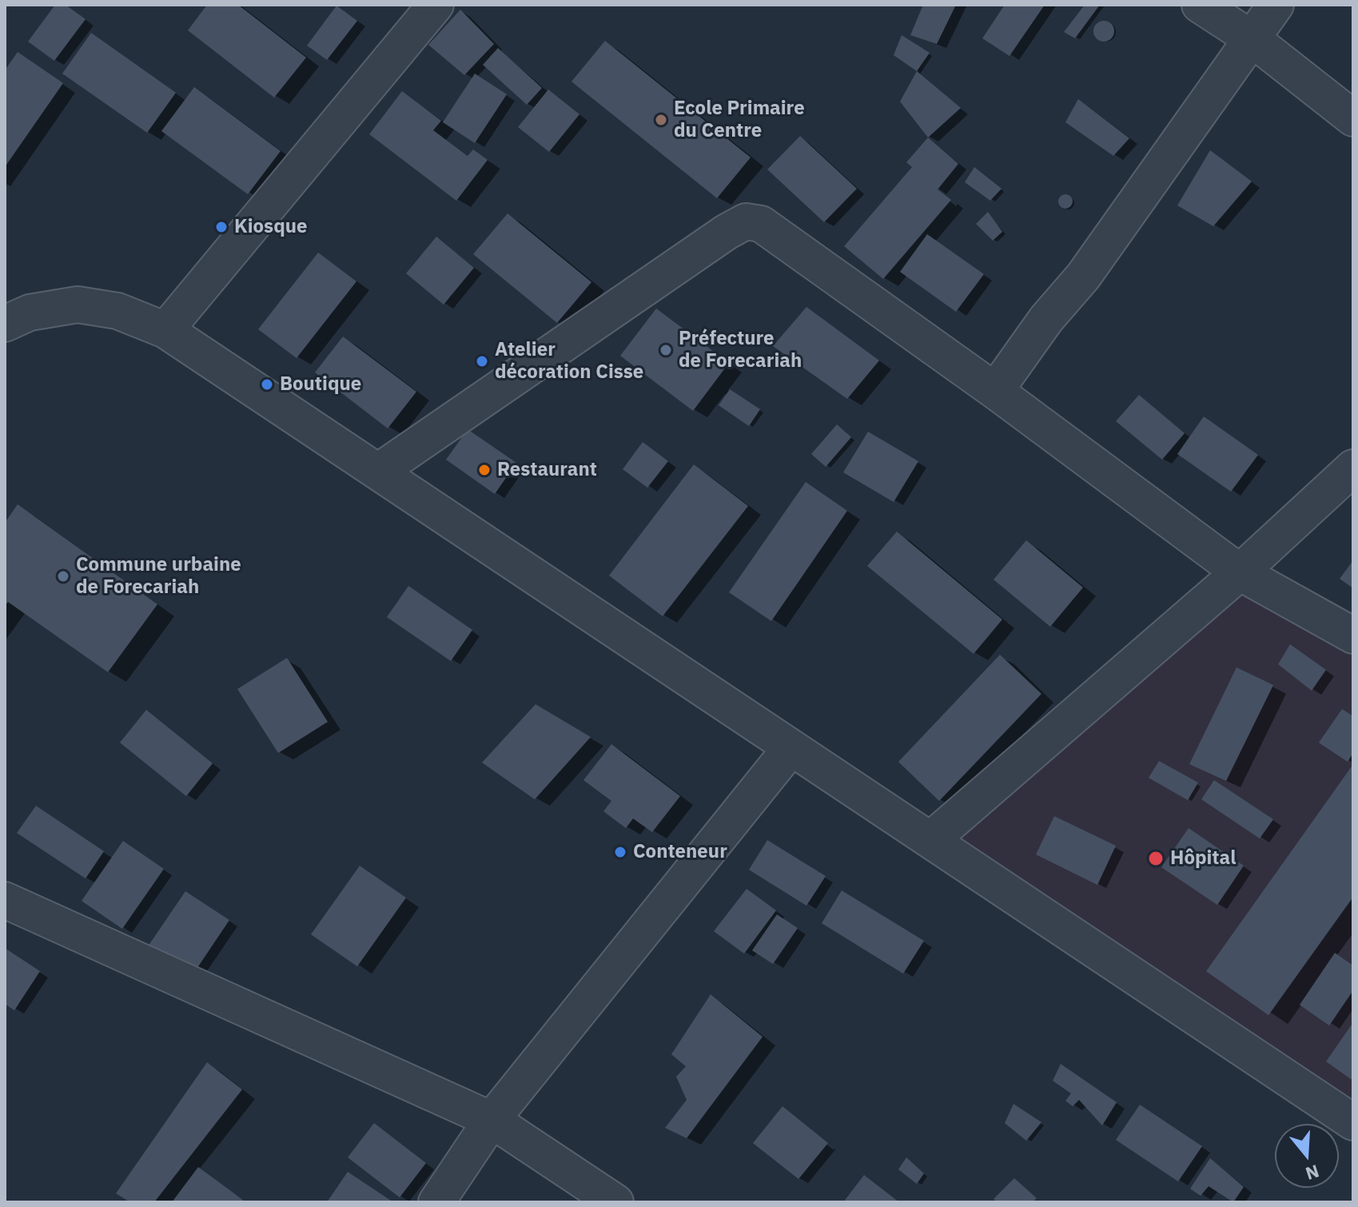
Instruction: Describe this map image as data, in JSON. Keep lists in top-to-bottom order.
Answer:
{
  "places": [
    "Ecole Primaire du Centre",
    "Kiosque",
    "Préfecture de Forecariah",
    "Atelier décoration Cisse",
    "Boutique",
    "Restaurant",
    "Commune urbaine de Forecariah",
    "Conteneur",
    "Hôpital"
  ],
  "north": "bottom"
}
